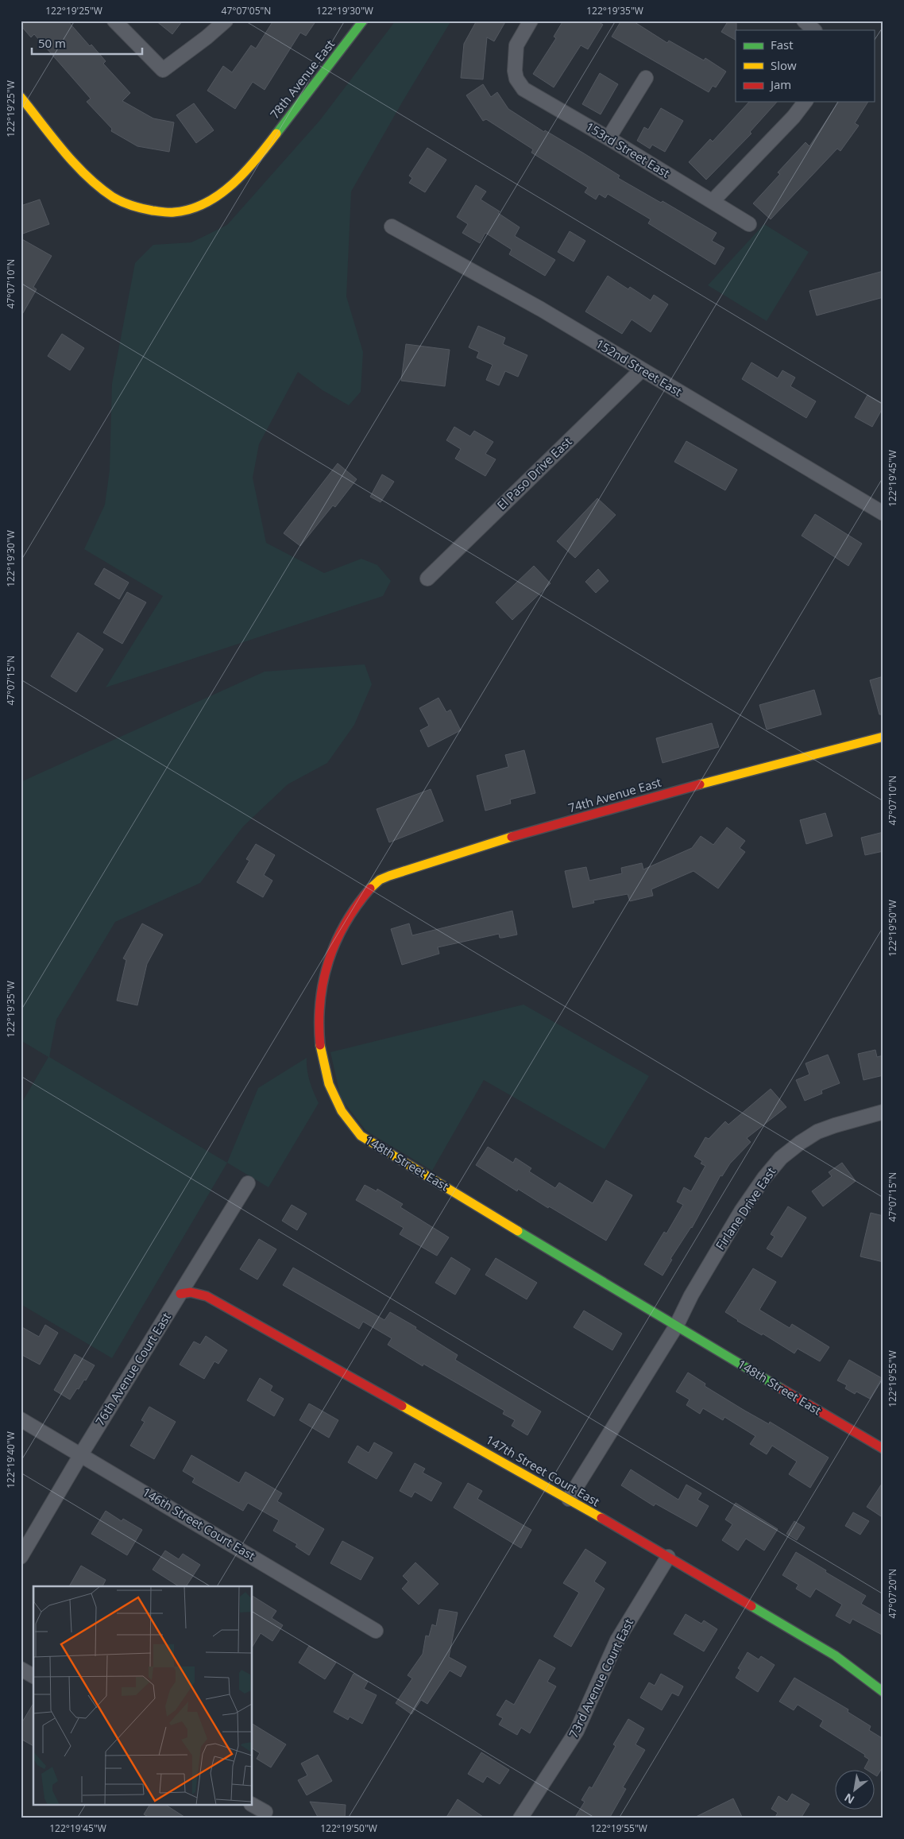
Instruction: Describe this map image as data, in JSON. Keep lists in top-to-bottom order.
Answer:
{
  "streets": {
    "street": [
      "78th Avenue East",
      "153rd Street East",
      "152nd Street East",
      "El Paso Drive East",
      "74th Avenue East",
      "148th Street East",
      "Firlane Drive East",
      "76th Avenue Court East",
      "147th Street Court East",
      "146th Street Court East",
      "73rd Avenue Court East"
    ]
  },
  "crossings": [
    ["152nd Street East", "El Paso Drive East"],
    ["74th Avenue East", "148th Street East"],
    ["148th Street East", "Firlane Drive East"],
    ["Firlane Drive East", "147th Street Court East"],
    ["76th Avenue Court East", "147th Street Court East"],
    ["76th Avenue Court East", "146th Street Court East"],
    ["147th Street Court East", "73rd Avenue Court East"]
  ],
  "legend": ["Fast", "Slow", "Jam"],
  "scale_bar": "50 m",
  "north": "bottom left",
  "coordinates": [
    "122°19'25\"W",
    "47°07'05\"N",
    "122°19'30\"W",
    "122°19'35\"W",
    "47°07'10\"N",
    "122°19'45\"W",
    "47°07'15\"N",
    "122°19'50\"W",
    "122°19'55\"W",
    "122°19'40\"W",
    "47°07'20\"N"
  ]
}
